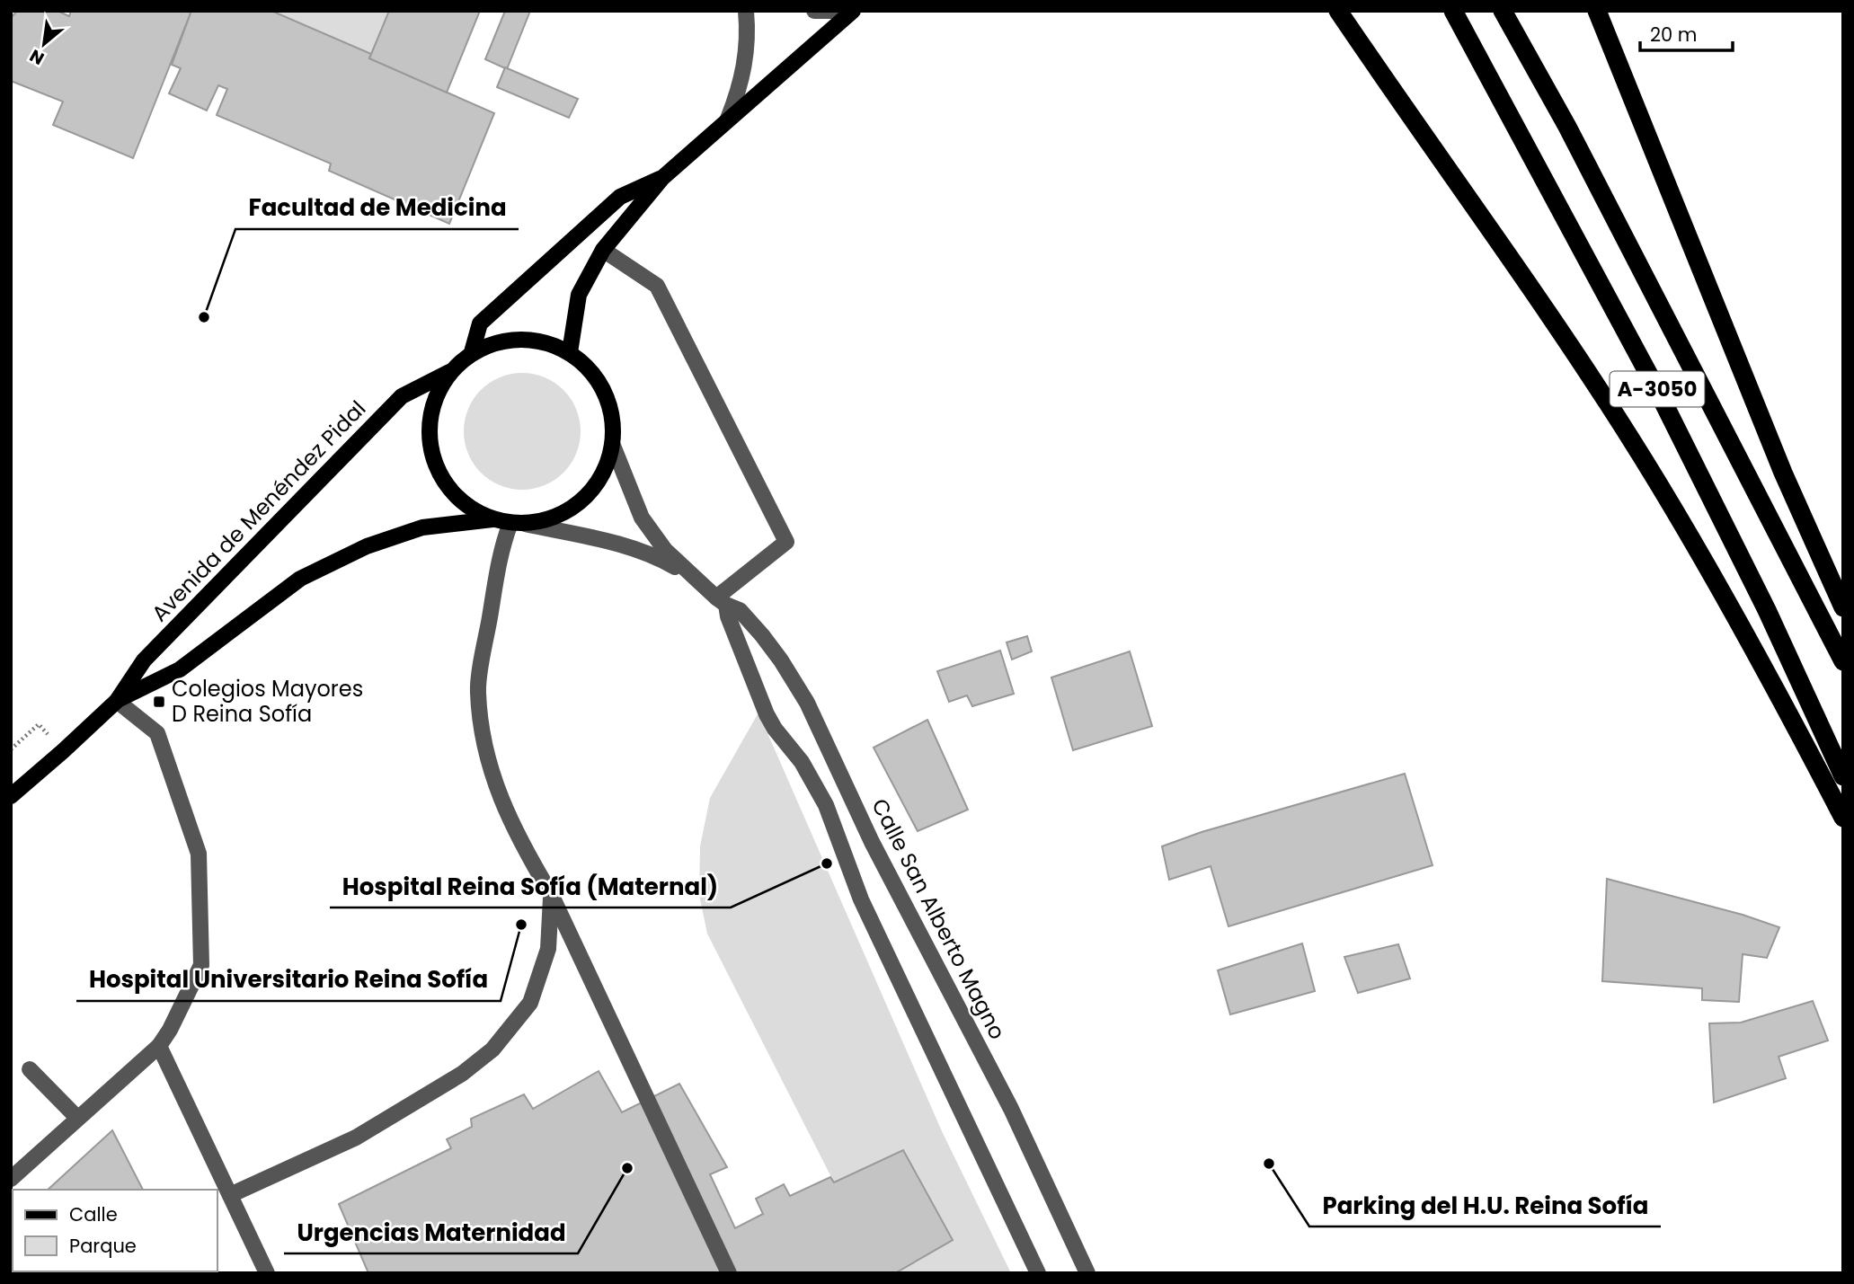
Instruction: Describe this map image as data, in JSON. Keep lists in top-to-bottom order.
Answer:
{
  "streets": {
    "highway": ["A-3050"],
    "main road": ["Avenida de Menéndez Pidal"],
    "street": ["Calle San Alberto Magno"]
  },
  "crossings": [
    ["Avenida de Menéndez Pidal", "Calle San Alberto Magno"]
  ],
  "places": {
    "other": [
      "Facultad de Medicina",
      "Hospital Reina Sofía (Maternal)",
      "Hospital Universitario Reina Sofía",
      "Parking del H.U. Reina Sofía",
      "Urgencias Maternidad"
    ],
    "transit": ["Colegios Mayores D Reina Sofía"]
  },
  "legend": ["Calle", "Parque"],
  "scale_bar": "20 m",
  "north": "bottom left"
}
